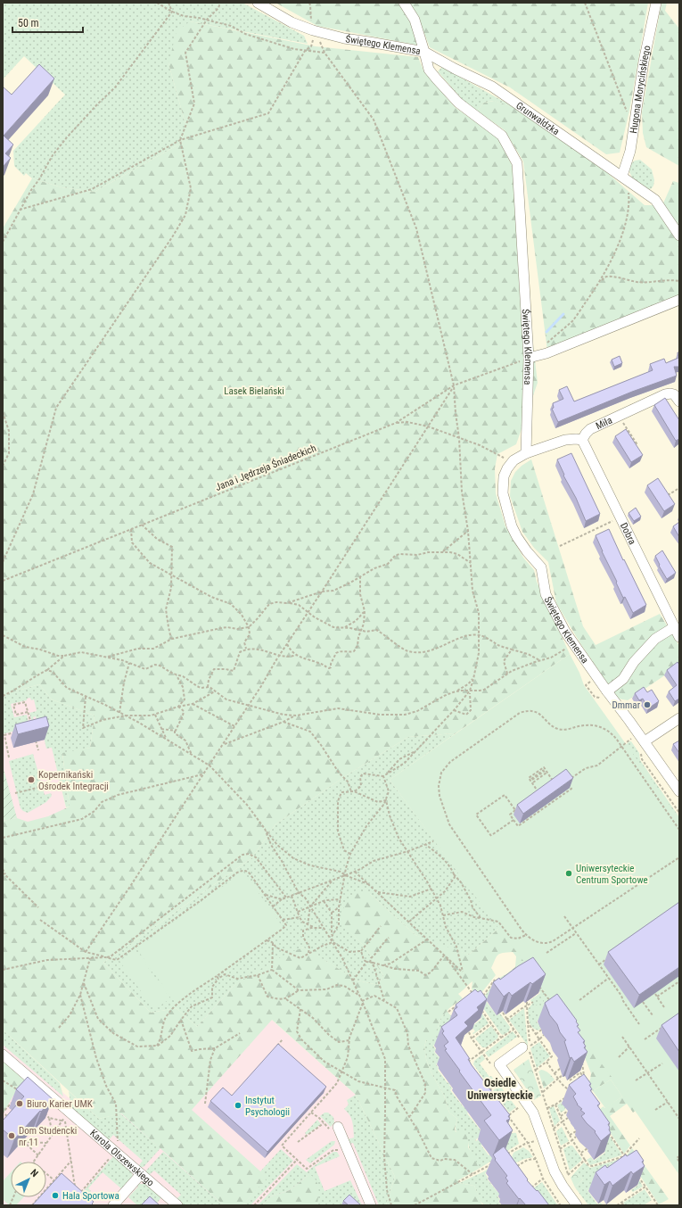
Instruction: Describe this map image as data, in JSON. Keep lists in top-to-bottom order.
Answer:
{
  "streets": {
    "street": [
      "Świętego Klemensa",
      "Hugona Morycińskiego",
      "Grunwaldzka",
      "Miła",
      "Dobra",
      "Karola Olszewskiego"
    ],
    "path": ["Jana i Jędrzeja Śniadeckich"]
  },
  "crossings": [
    ["Świętego Klemensa", "Grunwaldzka"],
    ["Świętego Klemensa", "Jana i Jędrzeja Śniadeckich"],
    ["Hugona Morycińskiego", "Grunwaldzka"],
    ["Miła", "Dobra"]
  ],
  "districts": ["Osiedle Uniwersyteckie"],
  "parks": ["Lasek Bielański"],
  "places": [
    "Dmmar",
    "Kopernikański Ośrodek Integracji",
    "Uniwersyteckie Centrum Sportowe",
    "Biuro Karier UMK",
    "Instytut Psychologii",
    "Dom Studencki nr 11",
    "Hala Sportowa"
  ],
  "scale_bar": "50 m",
  "north": "top right"
}
